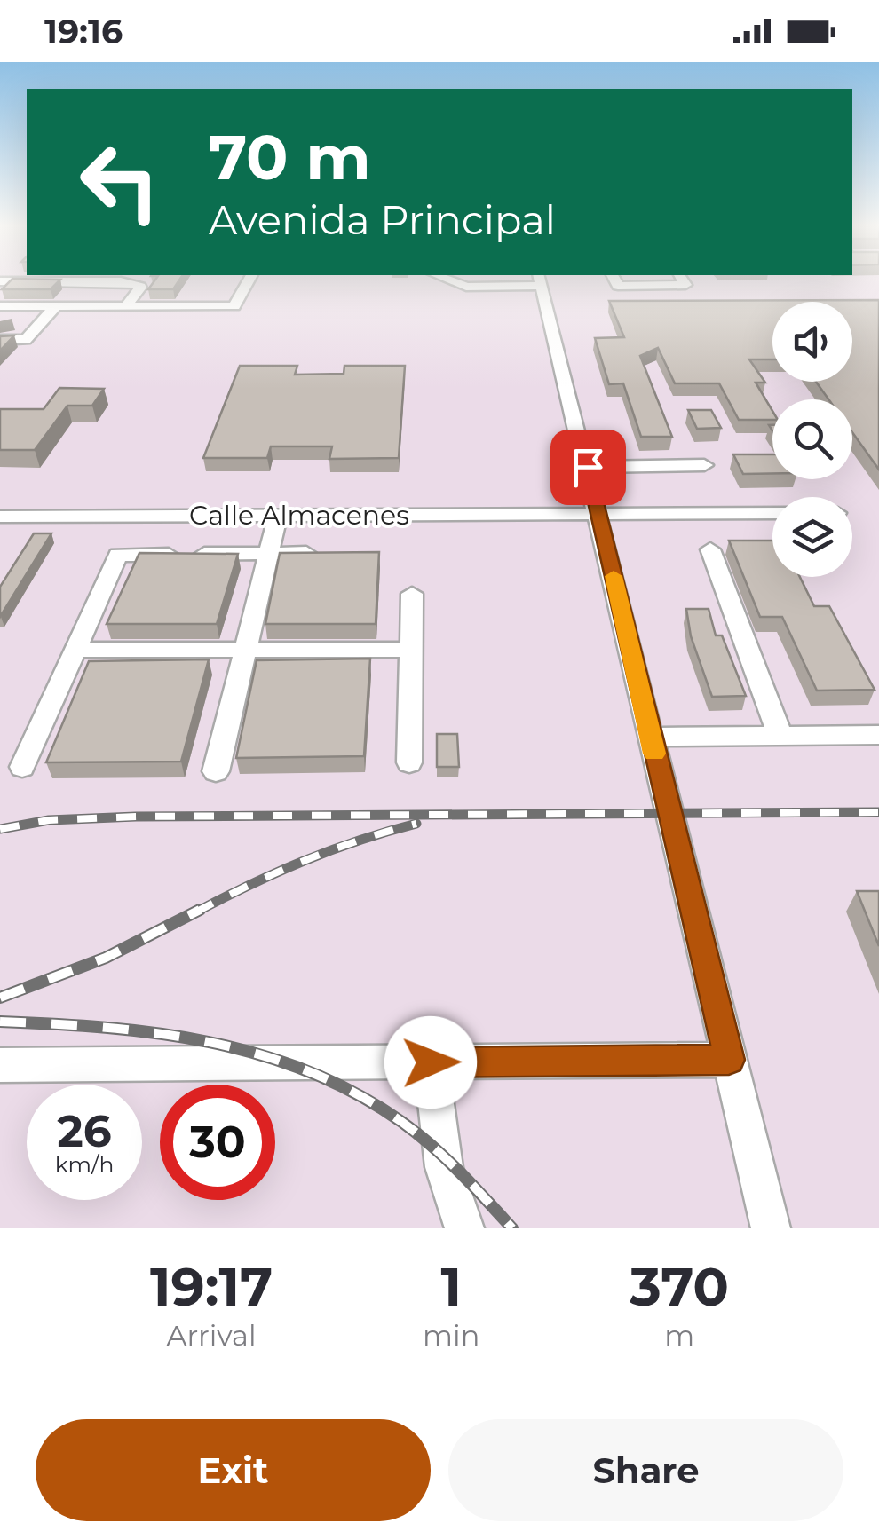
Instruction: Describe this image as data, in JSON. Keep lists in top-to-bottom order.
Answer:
{
  "streets": {
    "street": ["Calle Almacenes"]
  },
  "page": {
    "status": "19:16",
    "turn": ["70 m", "Avenida Principal"],
    "speed": "26 km/h",
    "limit": "30",
    "eta": [
      "19:17",
      "Arrival",
      "1",
      "min",
      "370",
      "m"
    ],
    "buttons": ["Exit", "Share"]
  }
}
